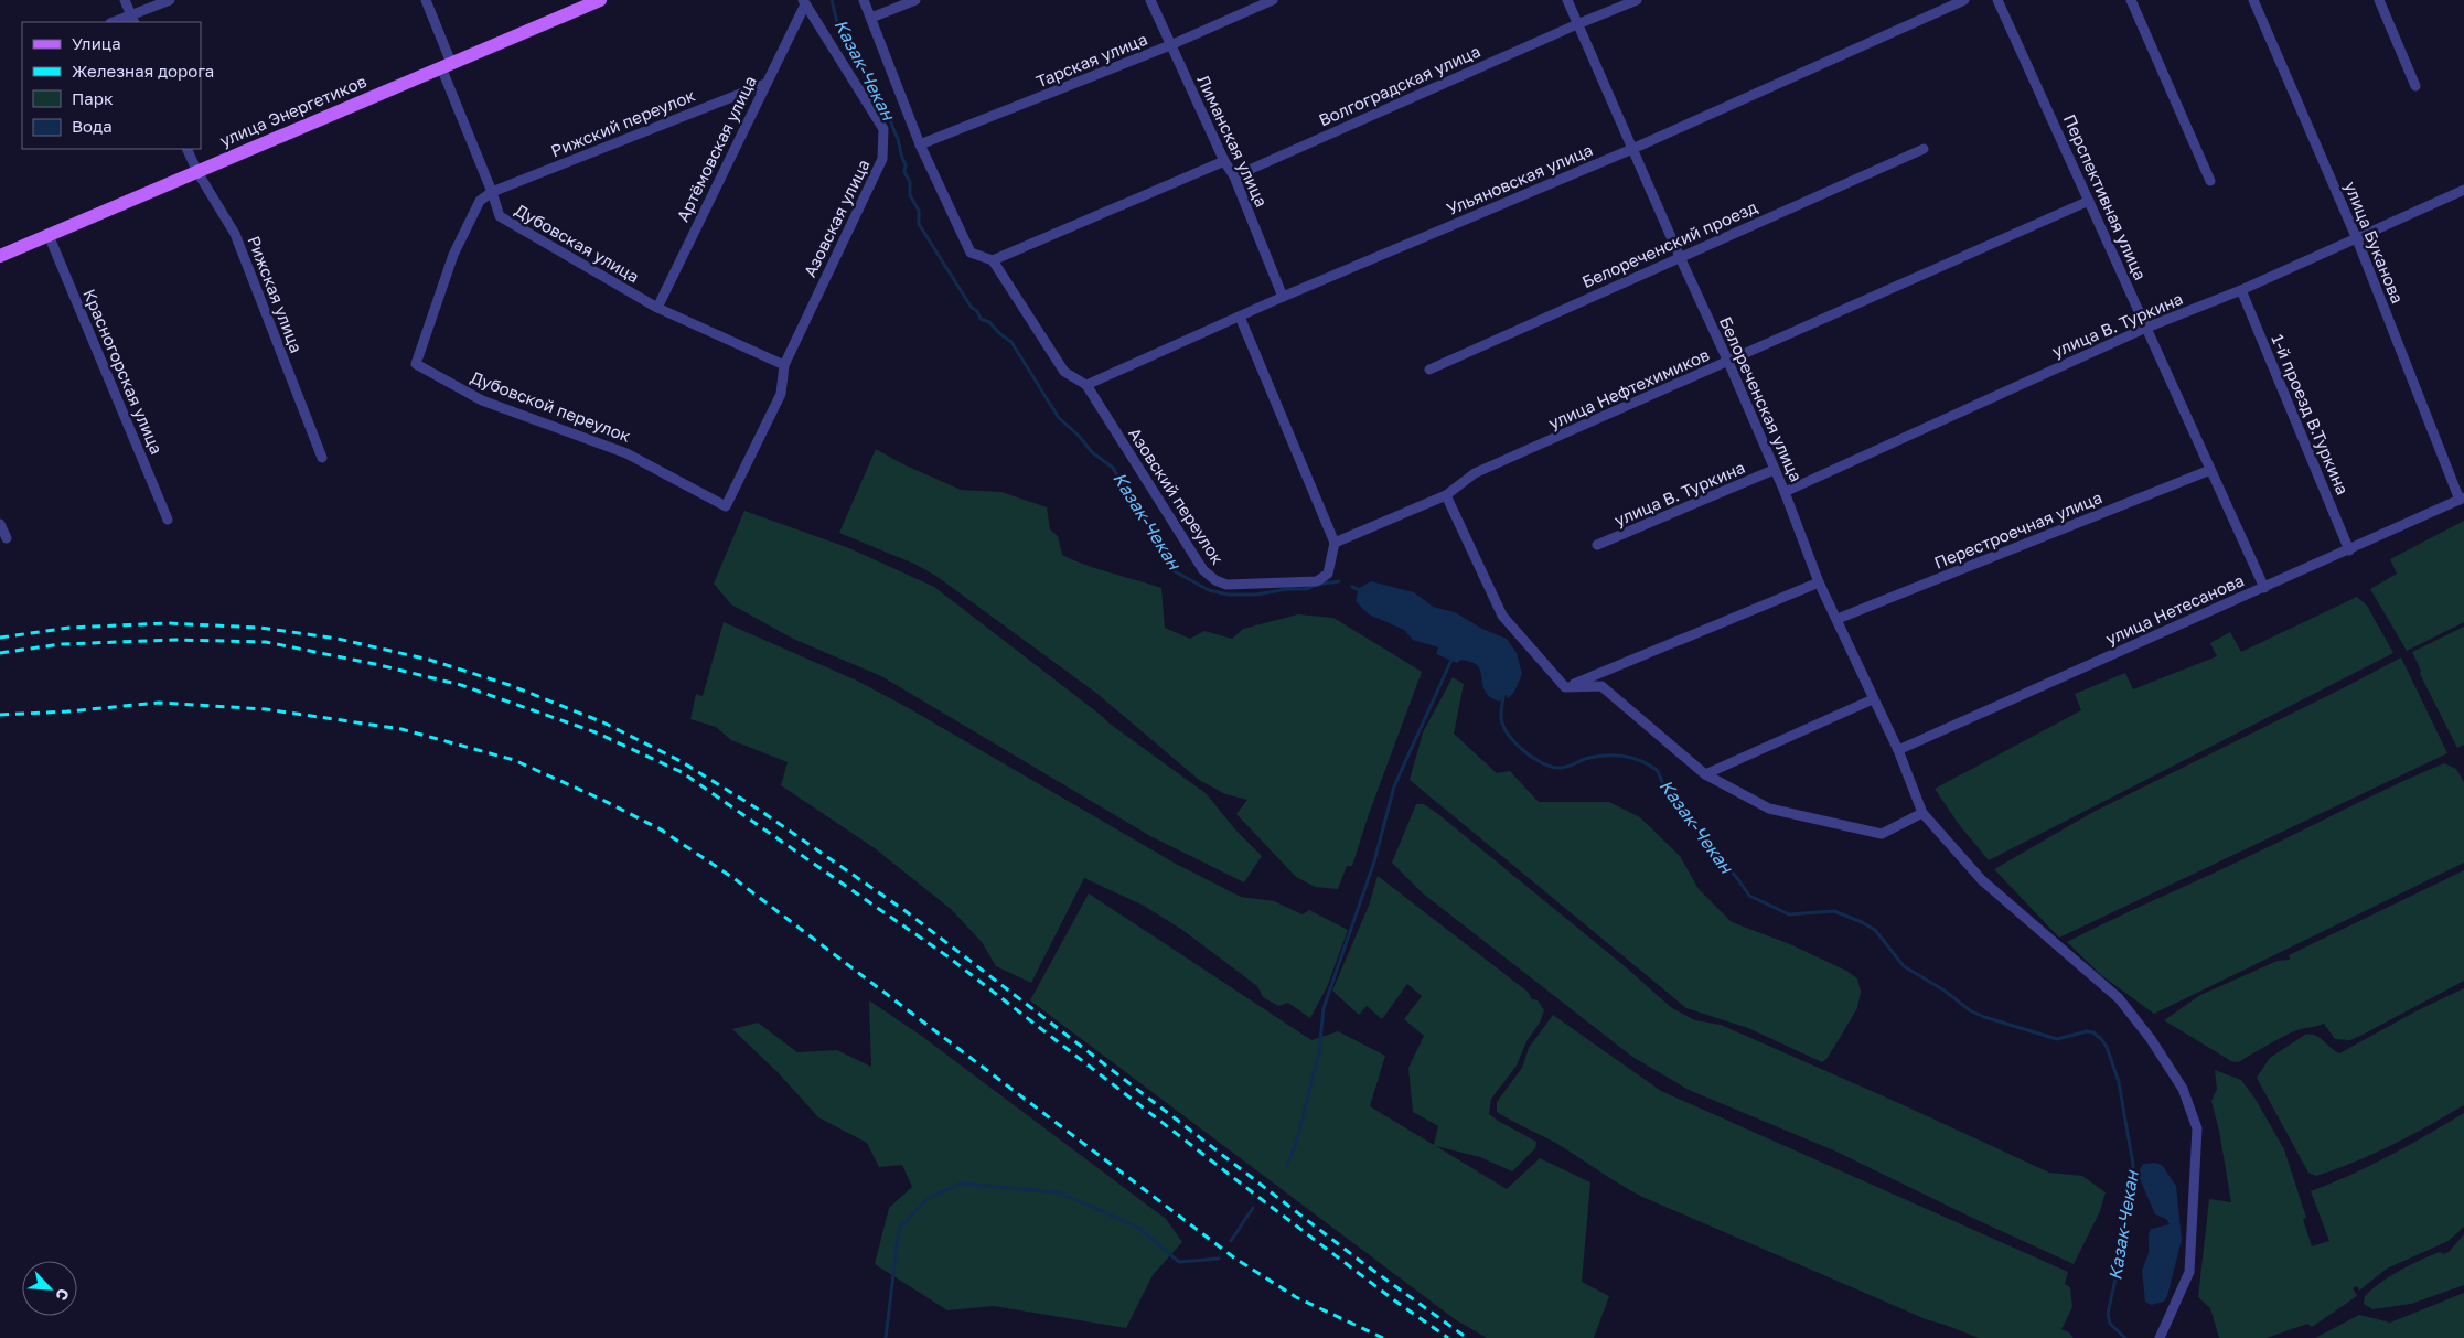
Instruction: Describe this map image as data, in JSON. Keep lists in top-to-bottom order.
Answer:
{
  "streets": {
    "main road": ["улица Энергетиков"],
    "street": [
      "Тарская улица",
      "Волгоградская улица",
      "Рижский переулок",
      "Лиманская улица",
      "Артёмовская улица",
      "Ульяновская улица",
      "Перспективная улица",
      "Азовская улица",
      "улица Буканова",
      "Дубовская улица",
      "Белореченский проезд",
      "Рижская улица",
      "улица В. Туркина",
      "Красногорская улица",
      "улица Нефтехимиков",
      "Белореченская улица",
      "Дубовской переулок",
      "1-й проезд В.Туркина",
      "Азовский переулок",
      "Перестроечная улица",
      "улица Нетесанова"
    ]
  },
  "crossings": [
    ["Тарская улица", "Лиманская улица"],
    ["Волгоградская улица", "Лиманская улица"],
    ["Волгоградская улица", "Белореченская улица"],
    ["улица Энергетиков", "Дубовская улица"],
    ["улица Энергетиков", "Рижская улица"],
    ["улица Энергетиков", "Красногорская улица"],
    ["Рижский переулок", "Артёмовская улица"],
    ["Рижский переулок", "Дубовская улица"],
    ["Рижский переулок", "Дубовской переулок"],
    ["Лиманская улица", "Ульяновская улица"],
    ["Артёмовская улица", "Азовская улица"],
    ["Артёмовская улица", "Дубовская улица"],
    ["Ульяновская улица", "Белореченская улица"],
    ["Ульяновская улица", "Азовский переулок"],
    ["Перспективная улица", "улица В. Туркина"],
    ["Перспективная улица", "улица Нефтехимиков"],
    ["Перспективная улица", "Перестроечная улица"],
    ["Перспективная улица", "улица Нетесанова"],
    ["Азовская улица", "Дубовская улица"],
    ["Азовская улица", "Дубовской переулок"],
    ["улица Буканова", "улица В. Туркина"],
    ["улица Буканова", "улица Нетесанова"],
    ["Дубовская улица", "Дубовской переулок"],
    ["Белореченский проезд", "Белореченская улица"],
    ["улица В. Туркина", "Белореченская улица"],
    ["улица В. Туркина", "1-й проезд В.Туркина"],
    ["улица Нефтехимиков", "Белореченская улица"],
    ["улица Нефтехимиков", "Азовский переулок"],
    ["Белореченская улица", "Перестроечная улица"],
    ["Белореченская улица", "улица Нетесанова"],
    ["1-й проезд В.Туркина", "улица Нетесанова"]
  ],
  "water": ["Казак-Чекан"],
  "legend": [
    "Улица",
    "Железная дорога",
    "Парк",
    "Вода"
  ],
  "north": "bottom right"
}
